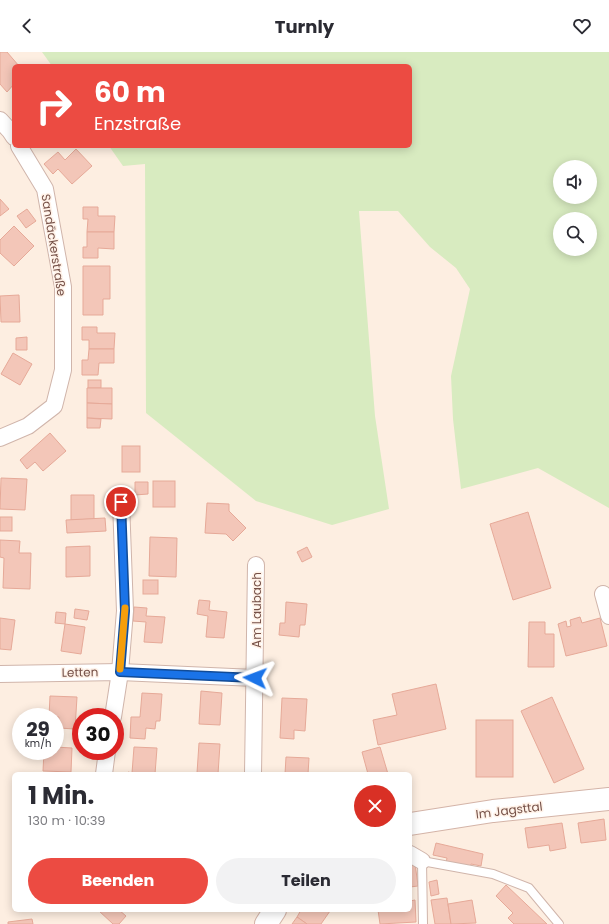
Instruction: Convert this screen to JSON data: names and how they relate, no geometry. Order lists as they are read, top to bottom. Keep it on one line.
{"streets":{"street":["Sandäckerstraße","Am Laubach","Letten","Im Jagsttal"]},"crossings":[["Am Laubach","Letten"]],"page":{"header":"Turnly","turn":["60 m","Enzstraße"],"speed":"29 km/h","limit":"30","heading":["1 Min.","130 m · 10:39"],"buttons":["Beenden","Teilen"]}}
